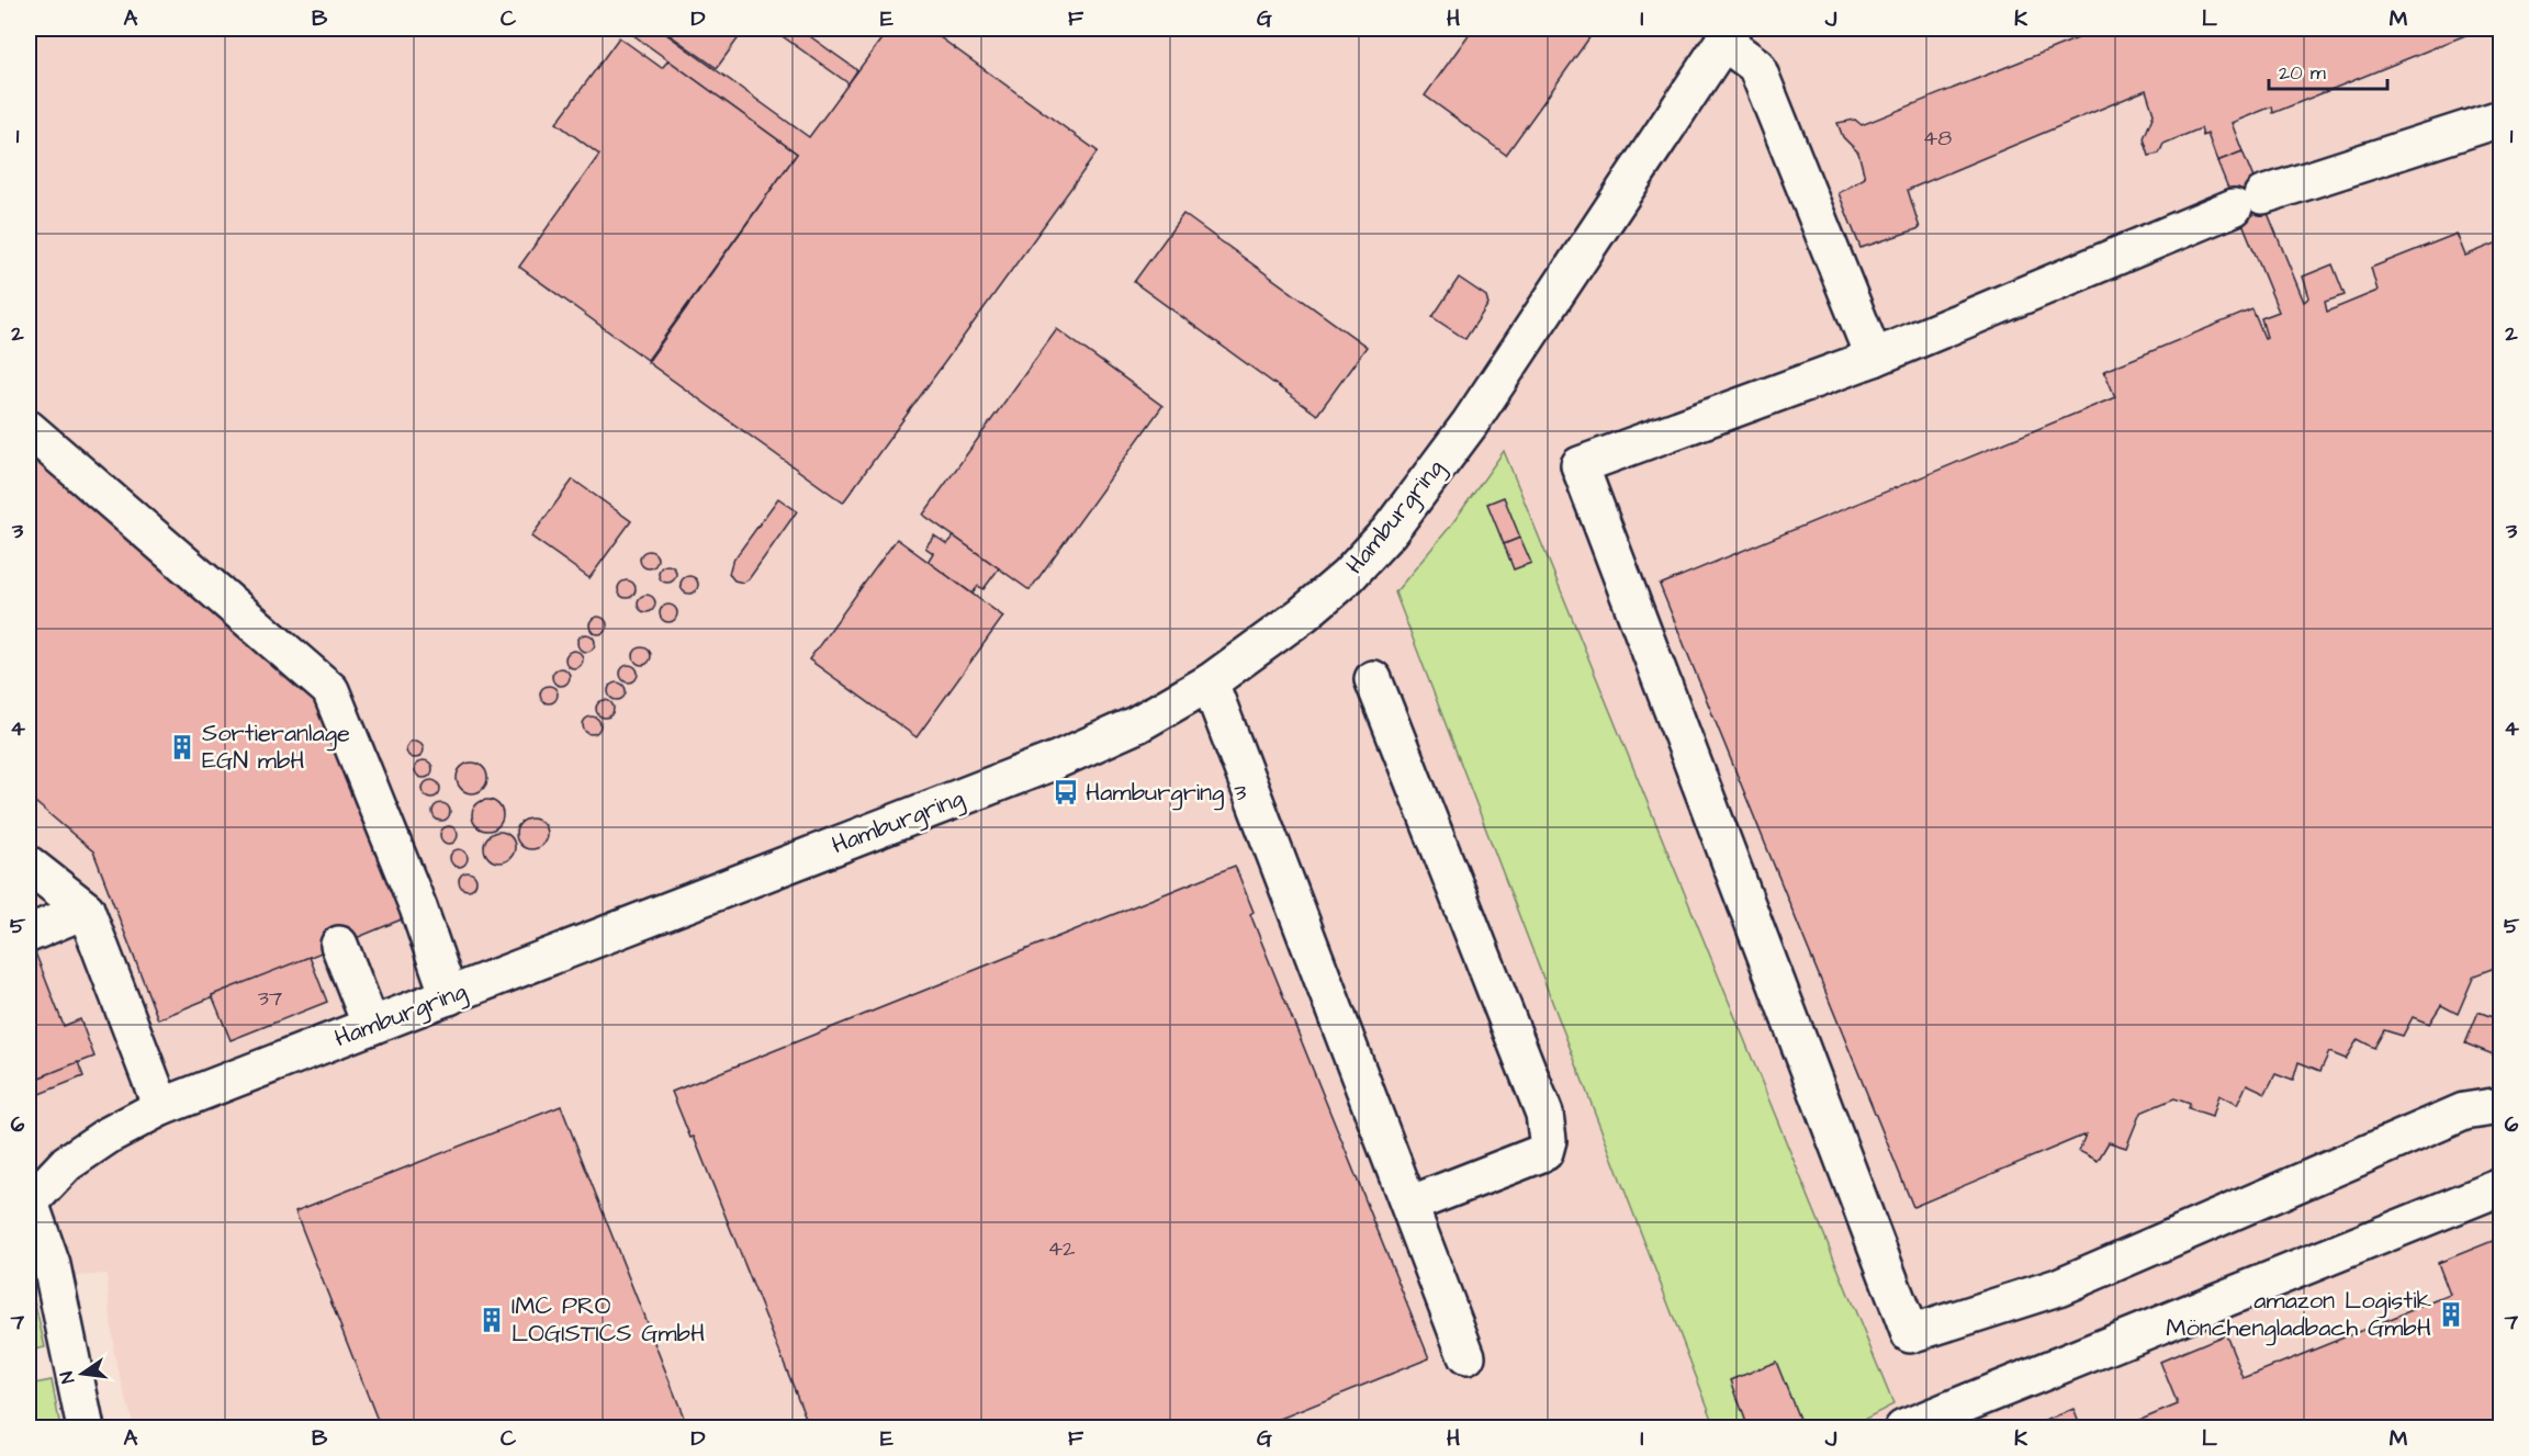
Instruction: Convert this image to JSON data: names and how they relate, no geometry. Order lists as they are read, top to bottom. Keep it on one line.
{"streets":{"street":["Hamburgring"]},"places":{"building":["Sortieranlage EGN mbH","amazon Logistik Mönchengladbach GmbH","IMC PRO LOGISTICS GmbH"],"bus stop":["Hamburgring 3"]},"house_numbers":["48","37","42"],"scale_bar":"20 m","north":"left","grid":{"columns":["A","B","C","D","E","F","G","H","I","J","K","L","M"],"rows":["1","2","3","4","5","6","7"]}}
